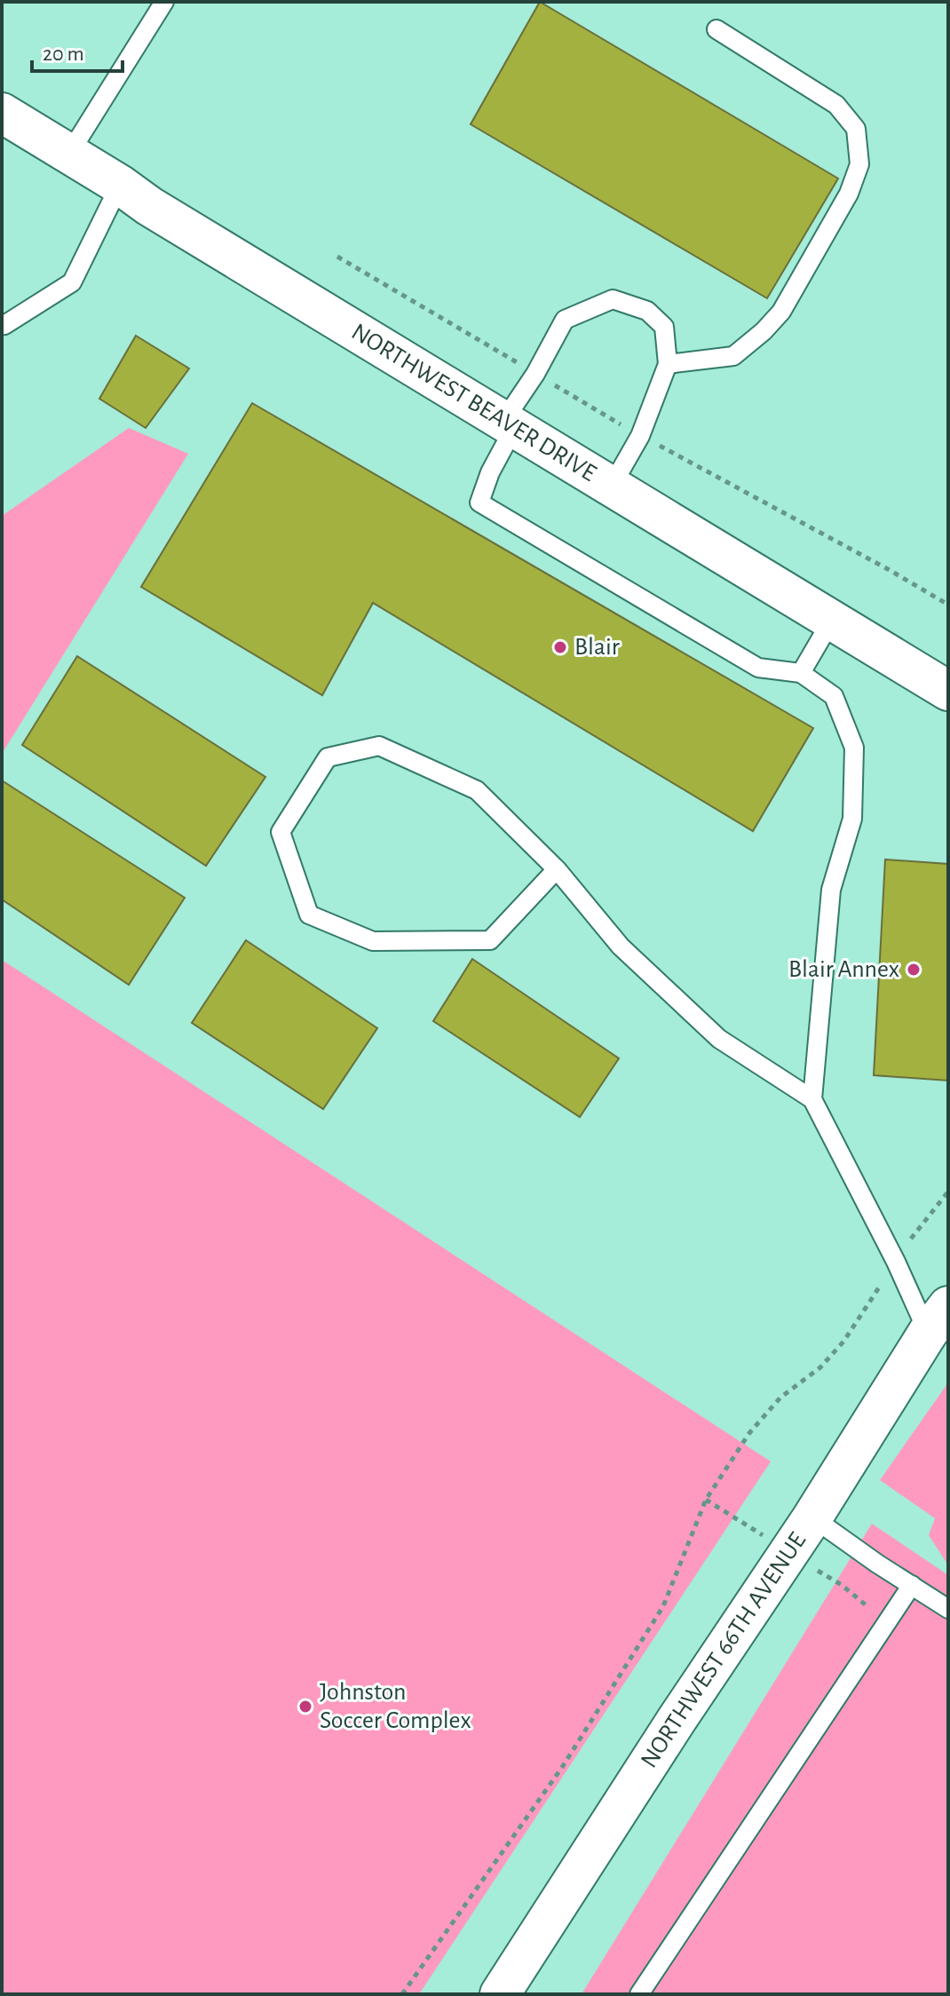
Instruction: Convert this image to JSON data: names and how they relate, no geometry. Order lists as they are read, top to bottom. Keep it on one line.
{"streets":{"main road":["NORTHWEST BEAVER DRIVE","NORTHWEST 66TH AVENUE"]},"places":["Blair","Blair Annex","Johnston Soccer Complex"],"scale_bar":"20 m"}
